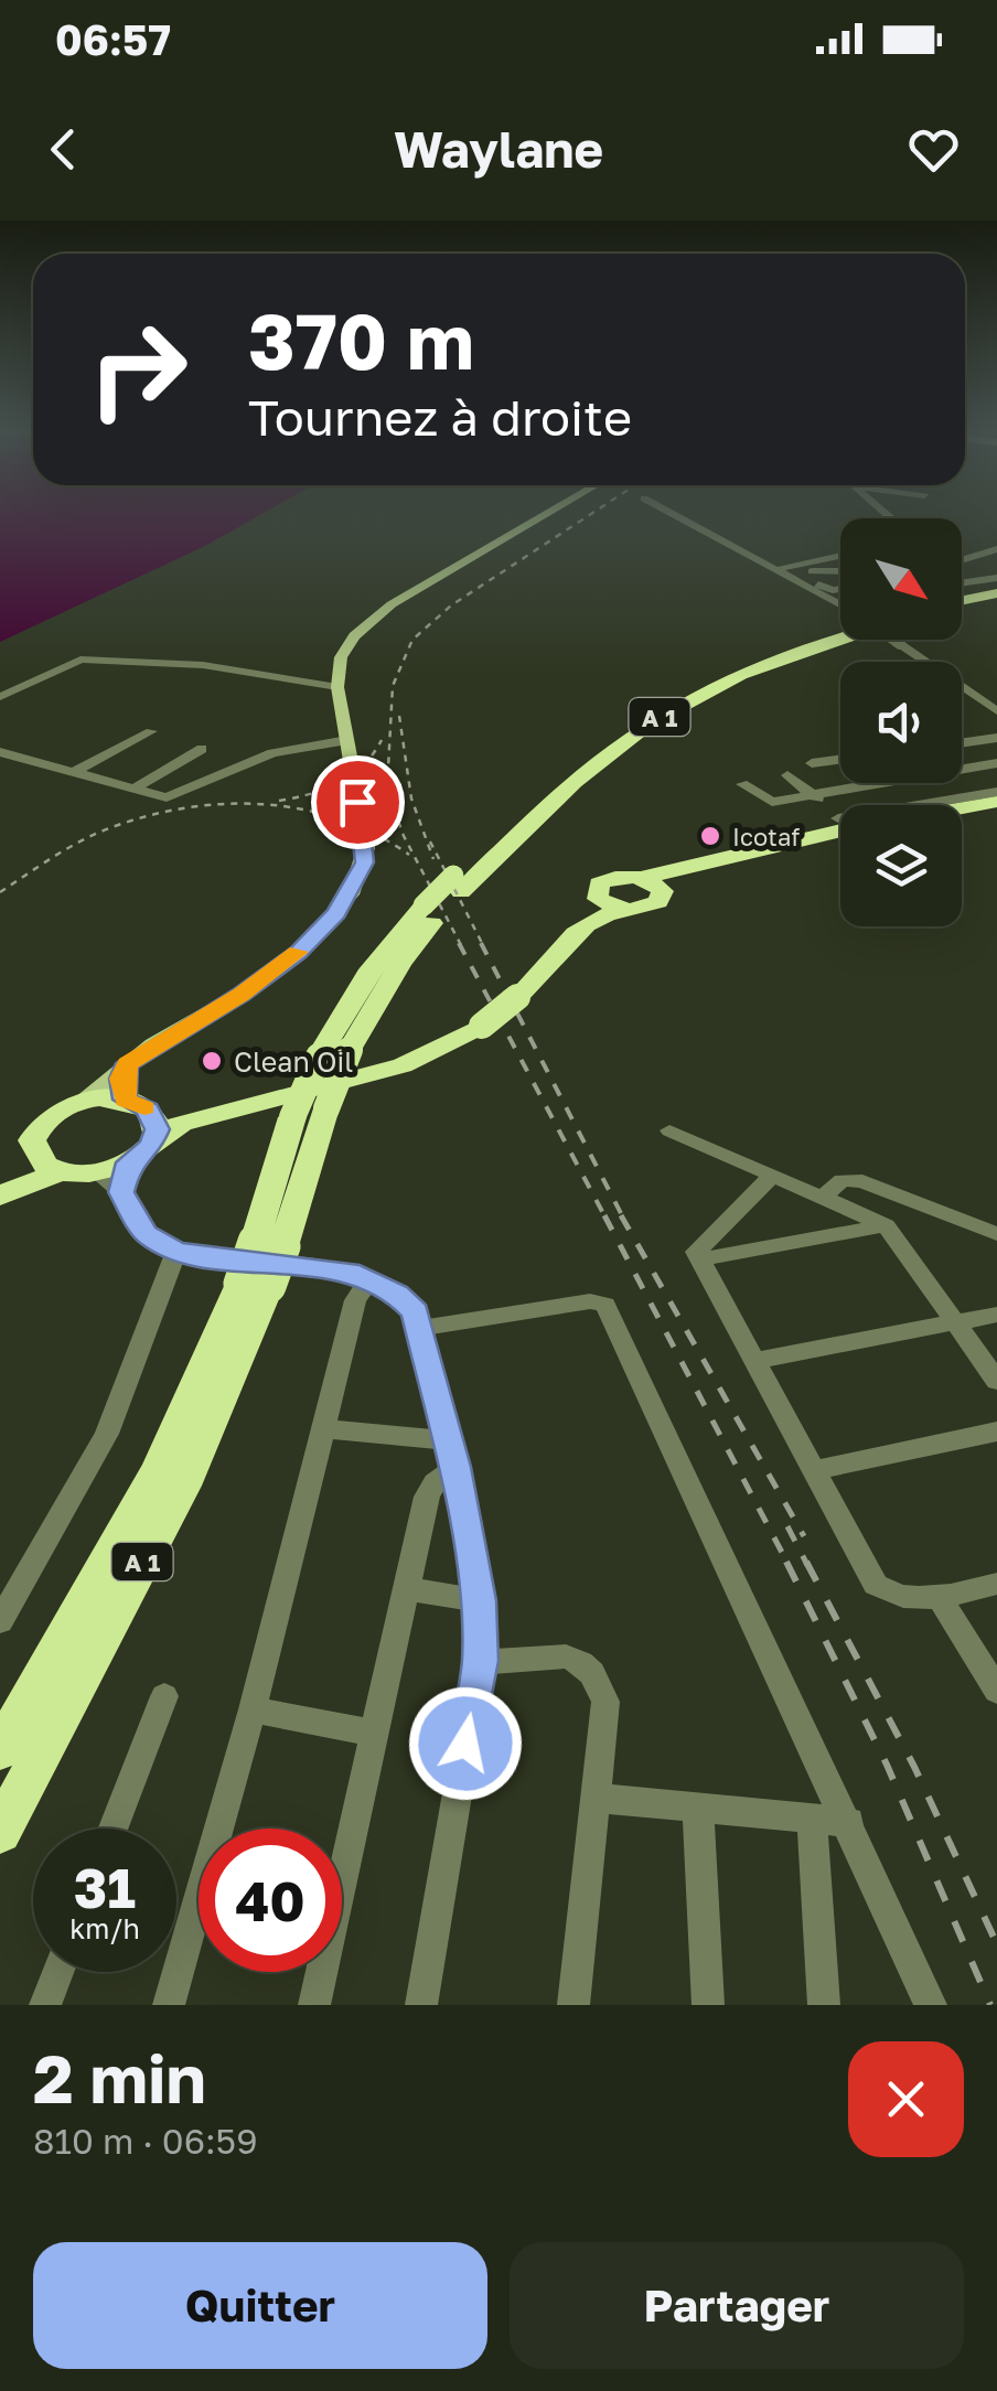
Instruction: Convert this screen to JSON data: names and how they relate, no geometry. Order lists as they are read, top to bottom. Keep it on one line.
{"streets":{"highway":["A 1"]},"places":["Icotaf","Clean Oil"],"north":"bottom right","page":{"status":"06:57","header":"Waylane","turn":["370 m","Tournez à droite"],"speed":"31 km/h","limit":"40","heading":["2 min","810 m · 06:59"],"buttons":["Quitter","Partager"]}}
